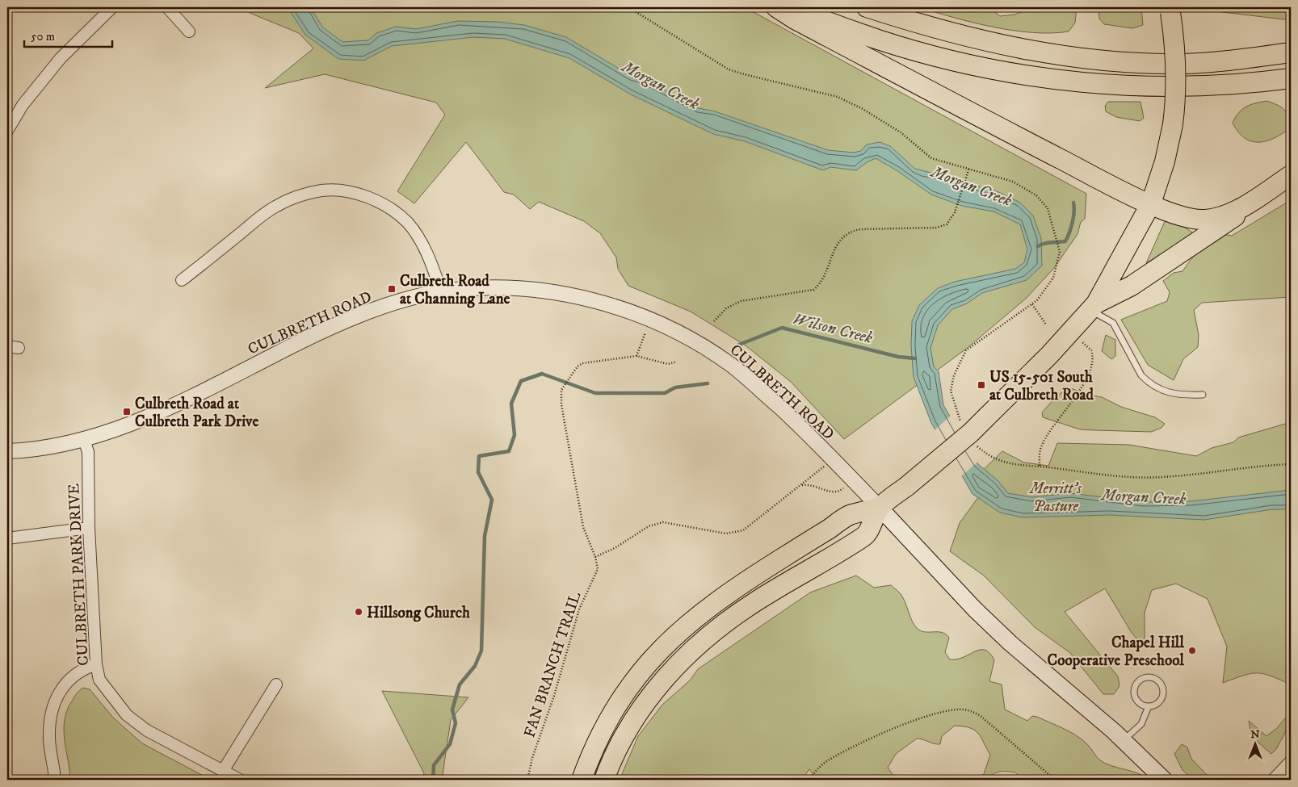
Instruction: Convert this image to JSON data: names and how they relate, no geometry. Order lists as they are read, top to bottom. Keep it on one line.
{"streets":{"street":["CULBRETH ROAD","CULBRETH PARK DRIVE"],"path":["FAN BRANCH TRAIL"]},"crossings":[["CULBRETH ROAD","CULBRETH PARK DRIVE"]],"water":["Morgan Creek","Wilson Creek"],"parks":["Merritt's Pasture"],"places":{"transit":["Culbreth Road at Channing Lane","US 15-501 South at Culbreth Road","Culbreth Road at Culbreth Park Drive"],"other":["Hillsong Church","Chapel Hill Cooperative Preschool"]},"scale_bar":"50 m","north":"top"}
